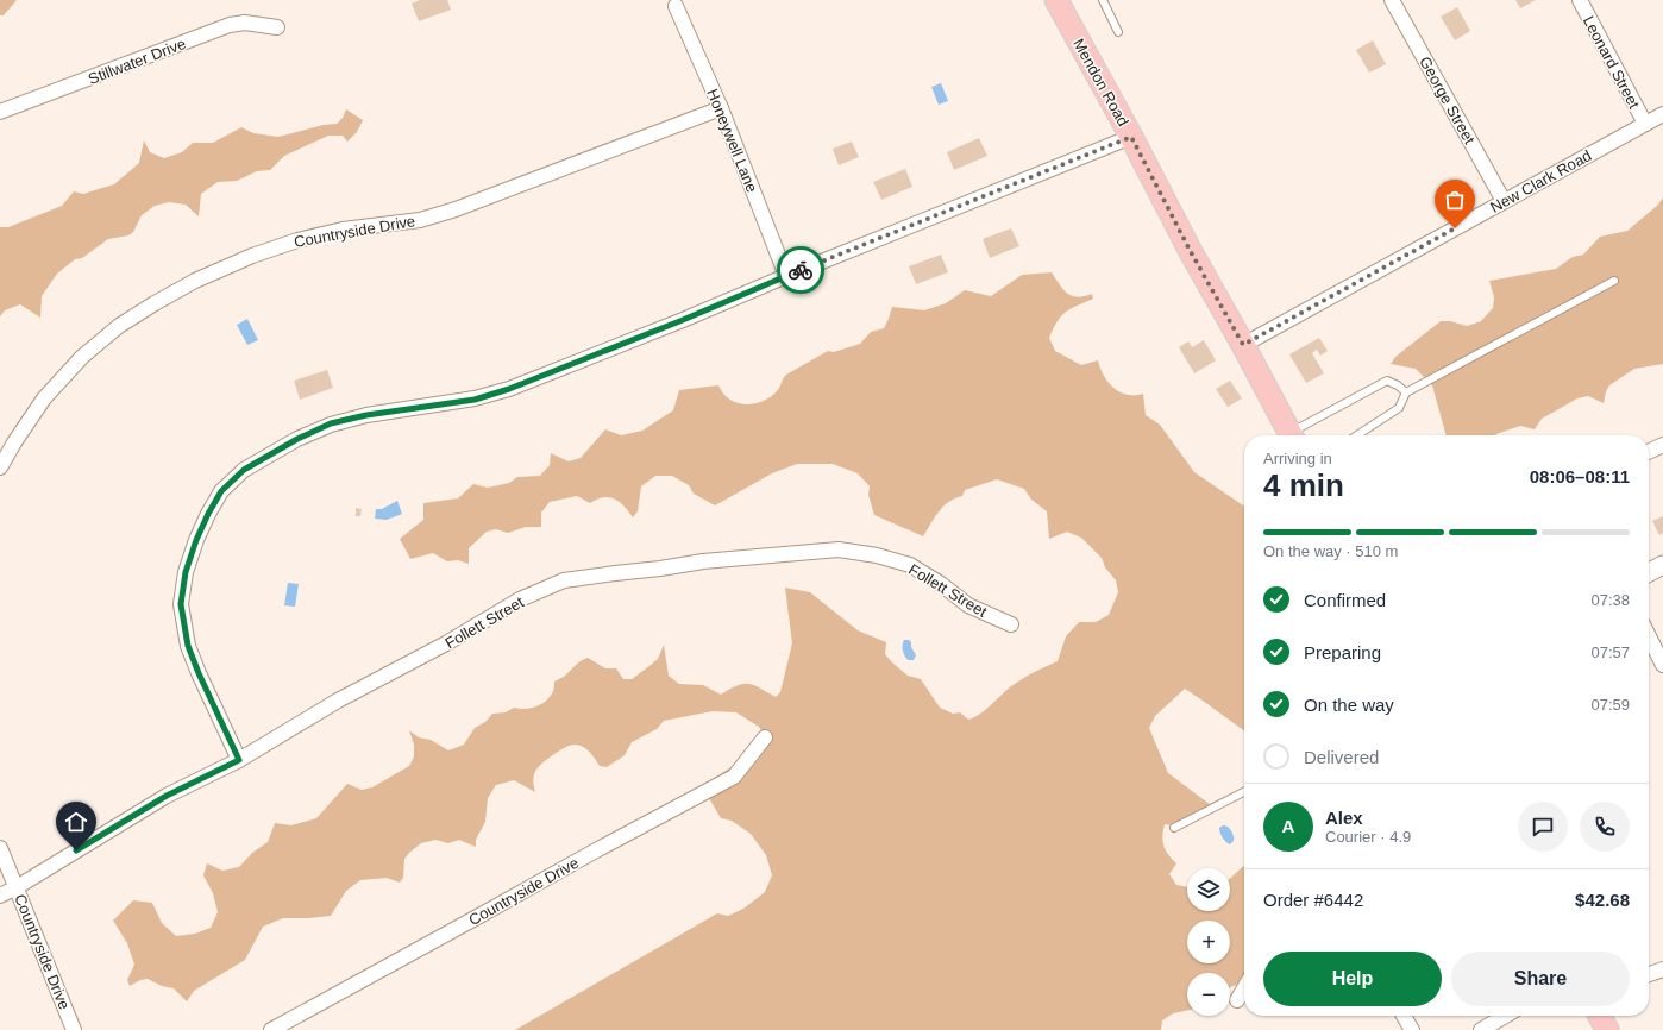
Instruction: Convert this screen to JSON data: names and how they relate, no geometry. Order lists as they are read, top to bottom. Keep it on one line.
{"streets":{"main road":["Mendon Road"],"street":["Stillwater Drive","Leonard Street","George Street","Honeywell Lane","New Clark Road","Countryside Drive","Follett Street"]},"crossings":[["Leonard Street","New Clark Road"],["Mendon Road","New Clark Road"],["George Street","New Clark Road"],["Honeywell Lane","Countryside Drive"],["Countryside Drive","Follett Street"]],"page":{"heading":["4 min","Arriving in","08:06–08:11"],"panel":["Alex","Courier · 4.9","Order #6442","$42.68"],"bar":"On the way · 510 m","list":[["Confirmed","07:38"],["Preparing","07:57"],["On the way","07:59"],"Delivered"],"round":"A","map_buttons":["+","−"],"buttons":["Help","Share"]}}
